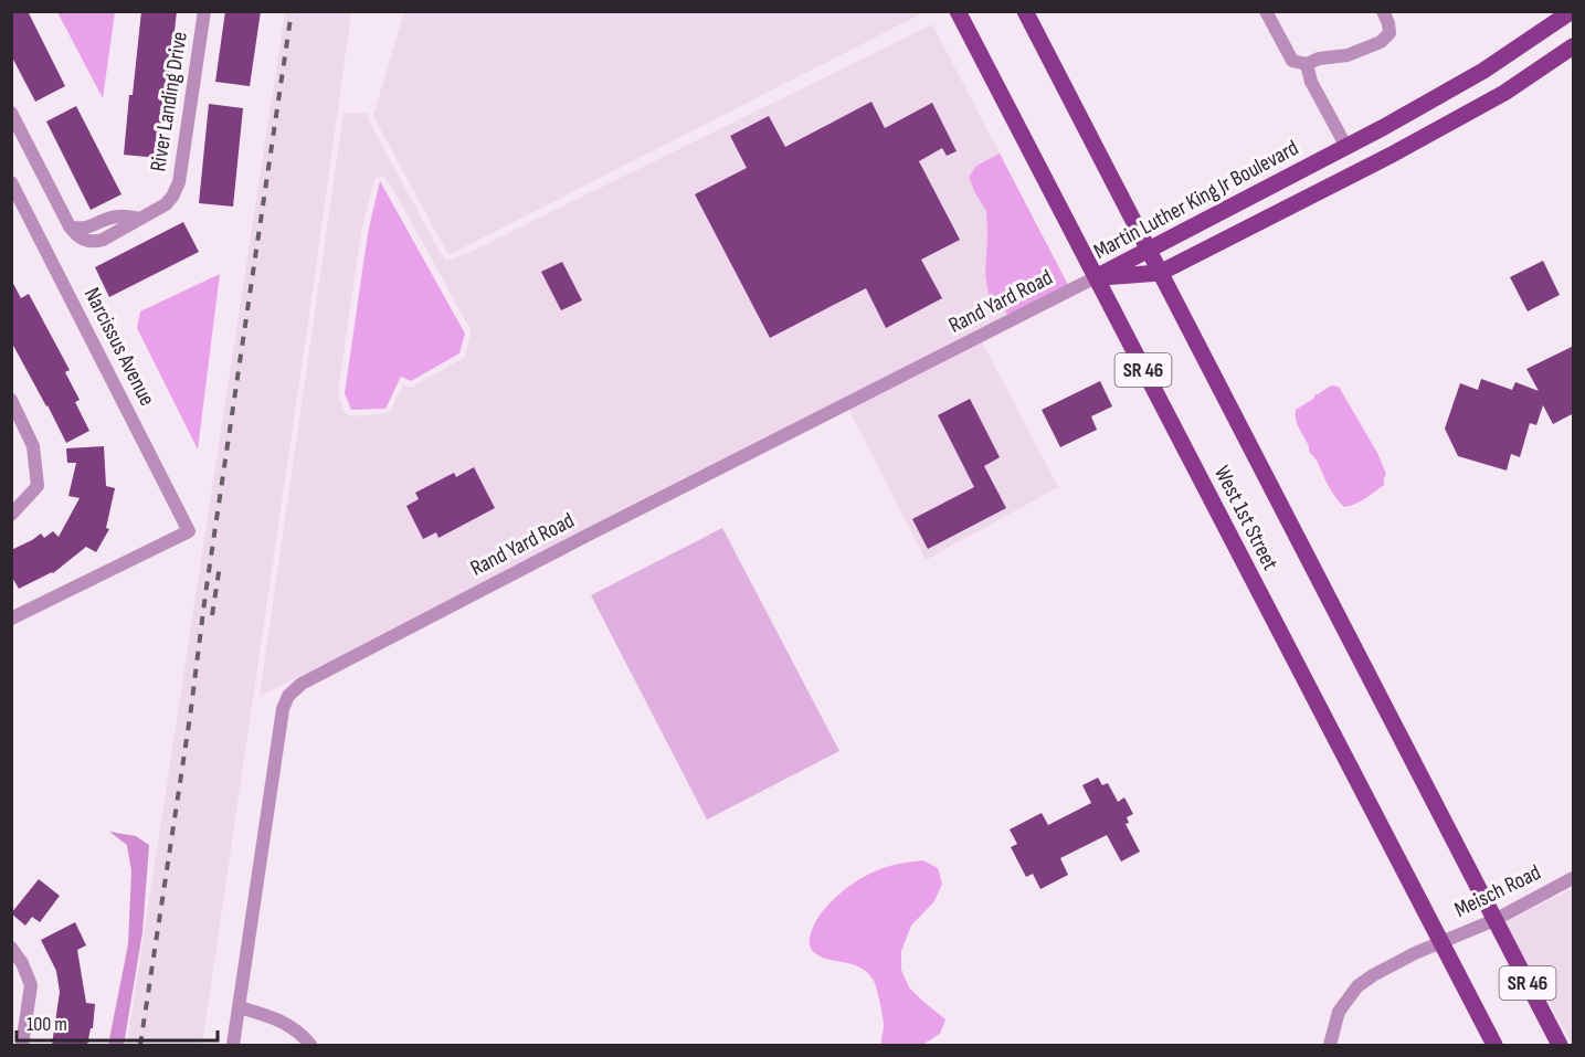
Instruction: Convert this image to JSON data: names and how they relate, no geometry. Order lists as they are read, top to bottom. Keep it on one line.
{"streets":{"main road":["Martin Luther King Jr Boulevard","SR 46","West 1st Street"],"street":["River Landing Drive","Rand Yard Road","Narcissus Avenue","Meisch Road"]},"crossings":[["Martin Luther King Jr Boulevard","Rand Yard Road"],["Martin Luther King Jr Boulevard","West 1st Street"],["Rand Yard Road","West 1st Street"],["West 1st Street","Meisch Road"]],"scale_bar":"100 m"}
